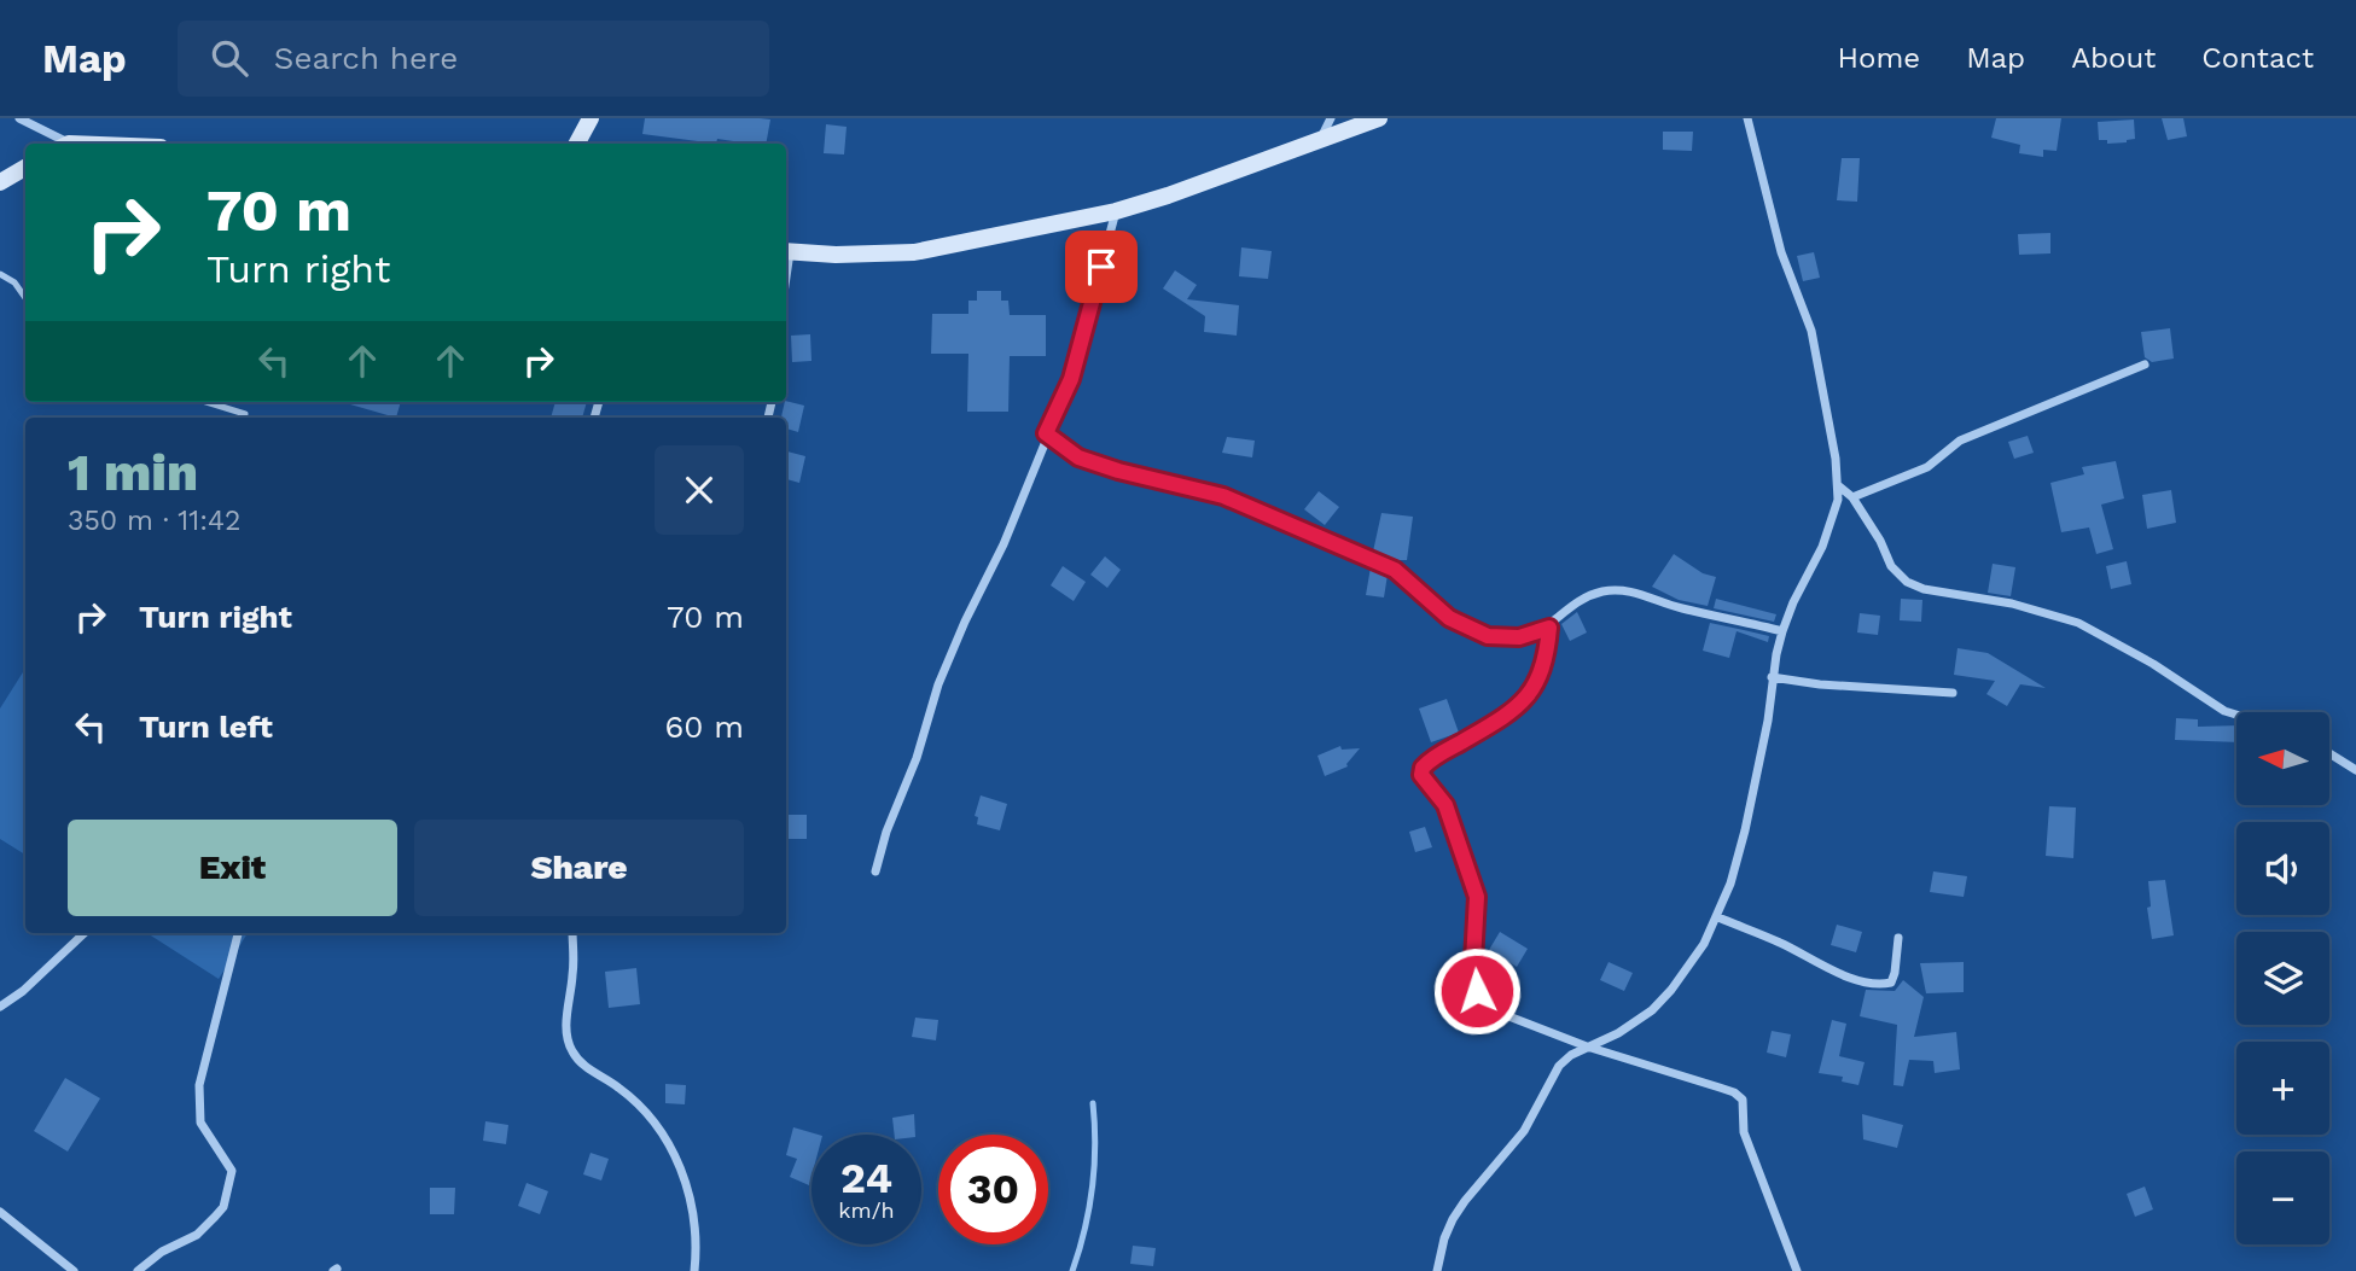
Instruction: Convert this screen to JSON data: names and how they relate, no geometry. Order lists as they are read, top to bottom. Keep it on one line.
{"north":"left","page":{"header":"Map","search":"Search here","nav":["Home","Map","About","Contact"],"turn":["70 m","Turn right"],"heading":["1 min","350 m · 11:42"],"list":[{"name":"Turn right","value":"70 m"},{"name":"Turn left","value":"60 m"}],"map_buttons":["+","−"],"buttons":["Exit","Share"],"speed":"24 km/h","limit":"30"}}
